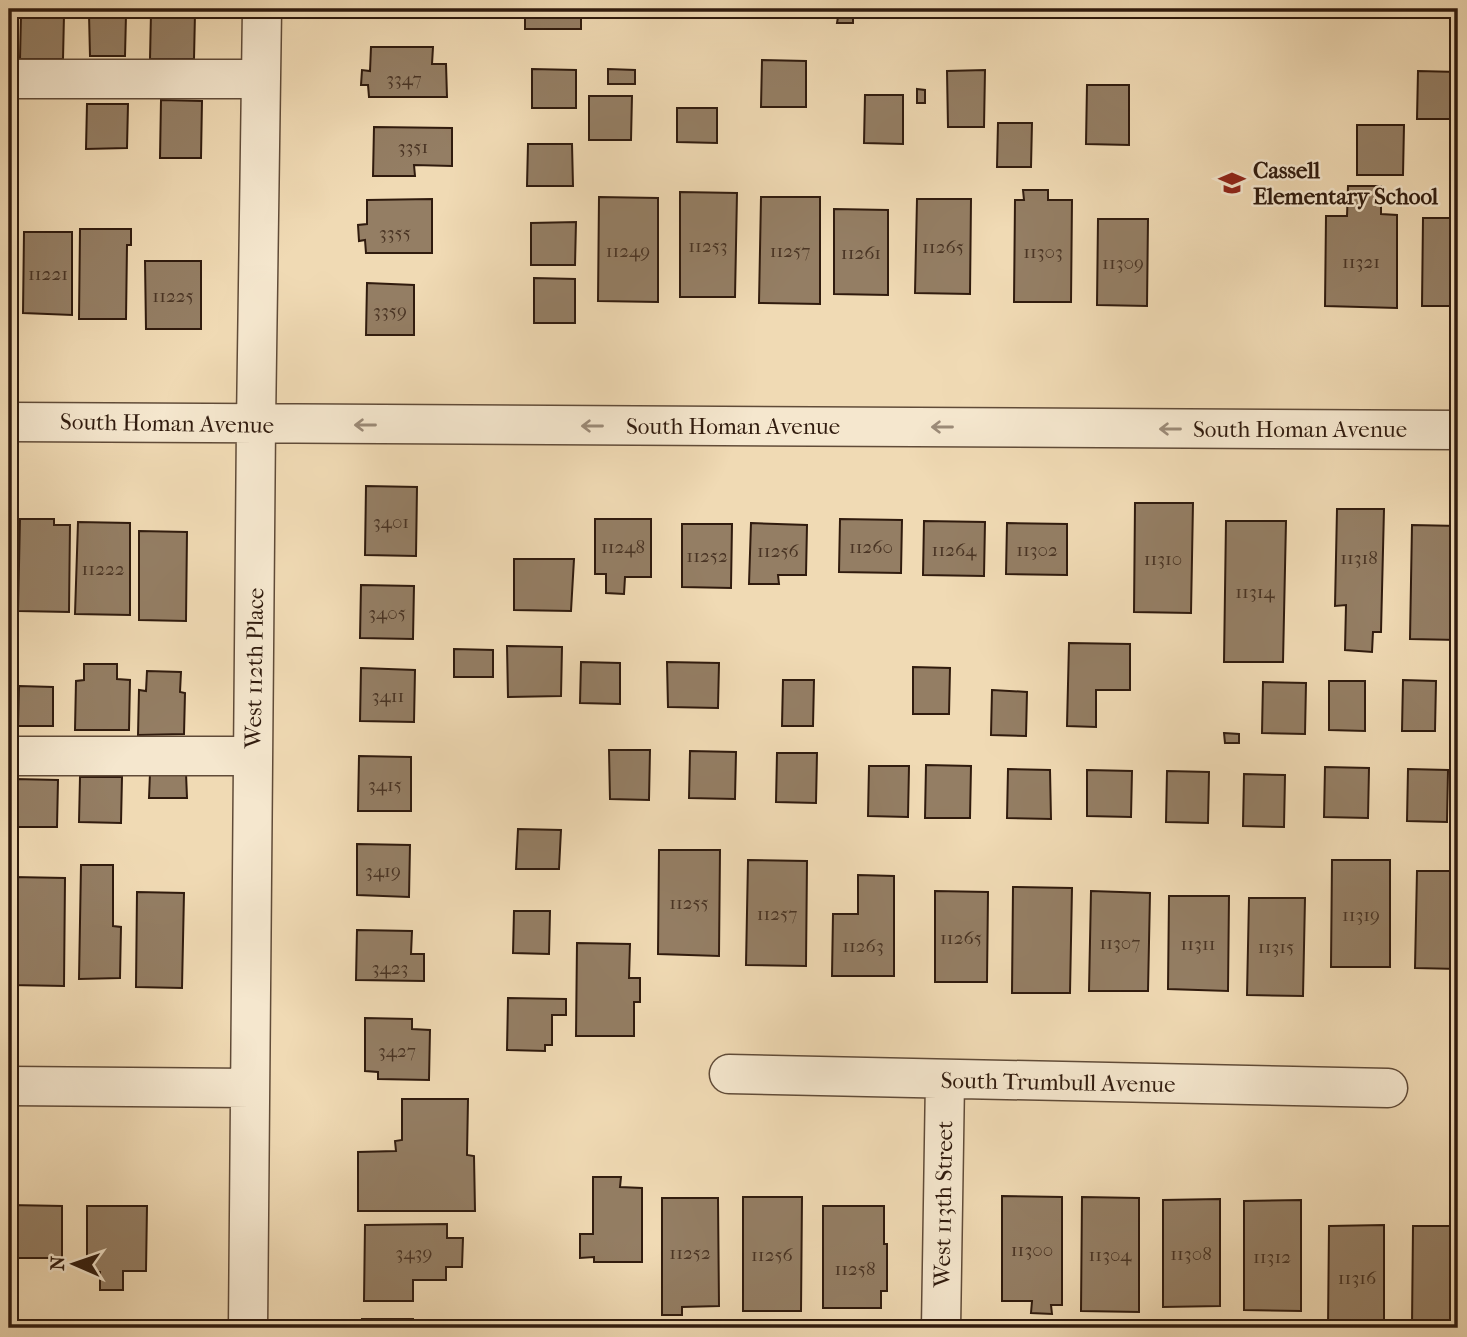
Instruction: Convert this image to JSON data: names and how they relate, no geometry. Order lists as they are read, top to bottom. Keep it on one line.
{"streets":{"street":["South Homan Avenue","West 112th Place","South Trumbull Avenue","West 113th Street"]},"crossings":[["South Homan Avenue","West 112th Place"],["South Trumbull Avenue","West 113th Street"]],"one_way":["South Homan Avenue"],"places":{"school or university":["Cassell Elementary School"]},"house_numbers":["3347","3351","3355","11253","11265","11249","11257","11303","11261","11321","11309","11221","11225","3359","3401","11248","11260","11264","11302","11256","11252","11318","11310","11222","11314","3405","3411","3415","3419","11255","11257","11319","11265","11307","11311","11263","11315","3423","3427","11300","3439","11252","11308","11256","11304","11312","11258","11316"],"north":"left"}
